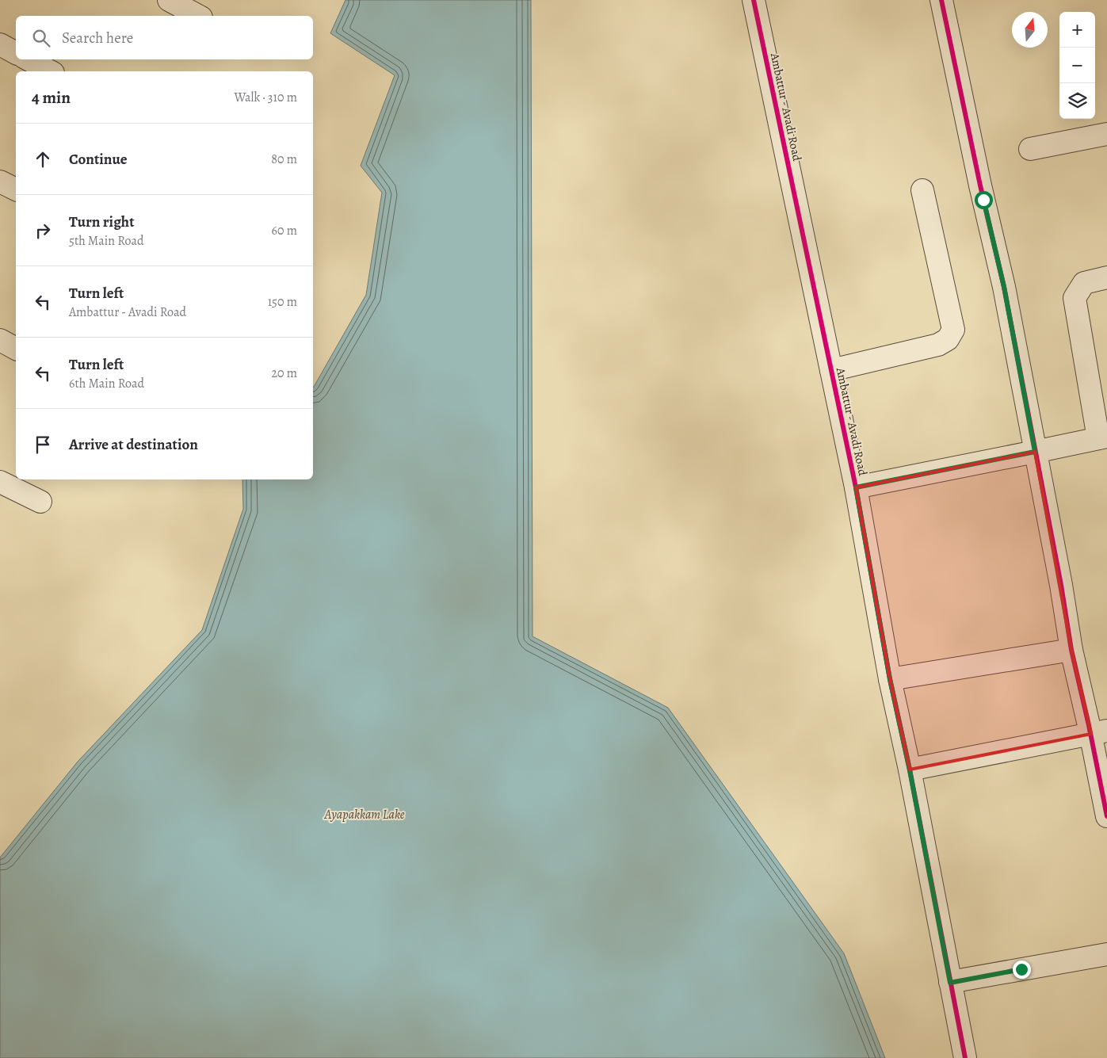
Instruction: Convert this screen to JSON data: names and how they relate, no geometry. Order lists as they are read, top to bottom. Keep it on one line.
{"streets":{"street":["Ambattur - Avadi Road"]},"water":["Ayapakkam Lake"],"north":"top","page":{"map_buttons":["+","−"],"search":"Search here","heading":["4 min","Walk · 310 m"],"list":[["Continue","80 m"],["Turn right","5th Main Road","60 m"],["Turn left","Ambattur - Avadi Road","150 m"],["Turn left","6th Main Road","20 m"],"Arrive at destination"]}}
